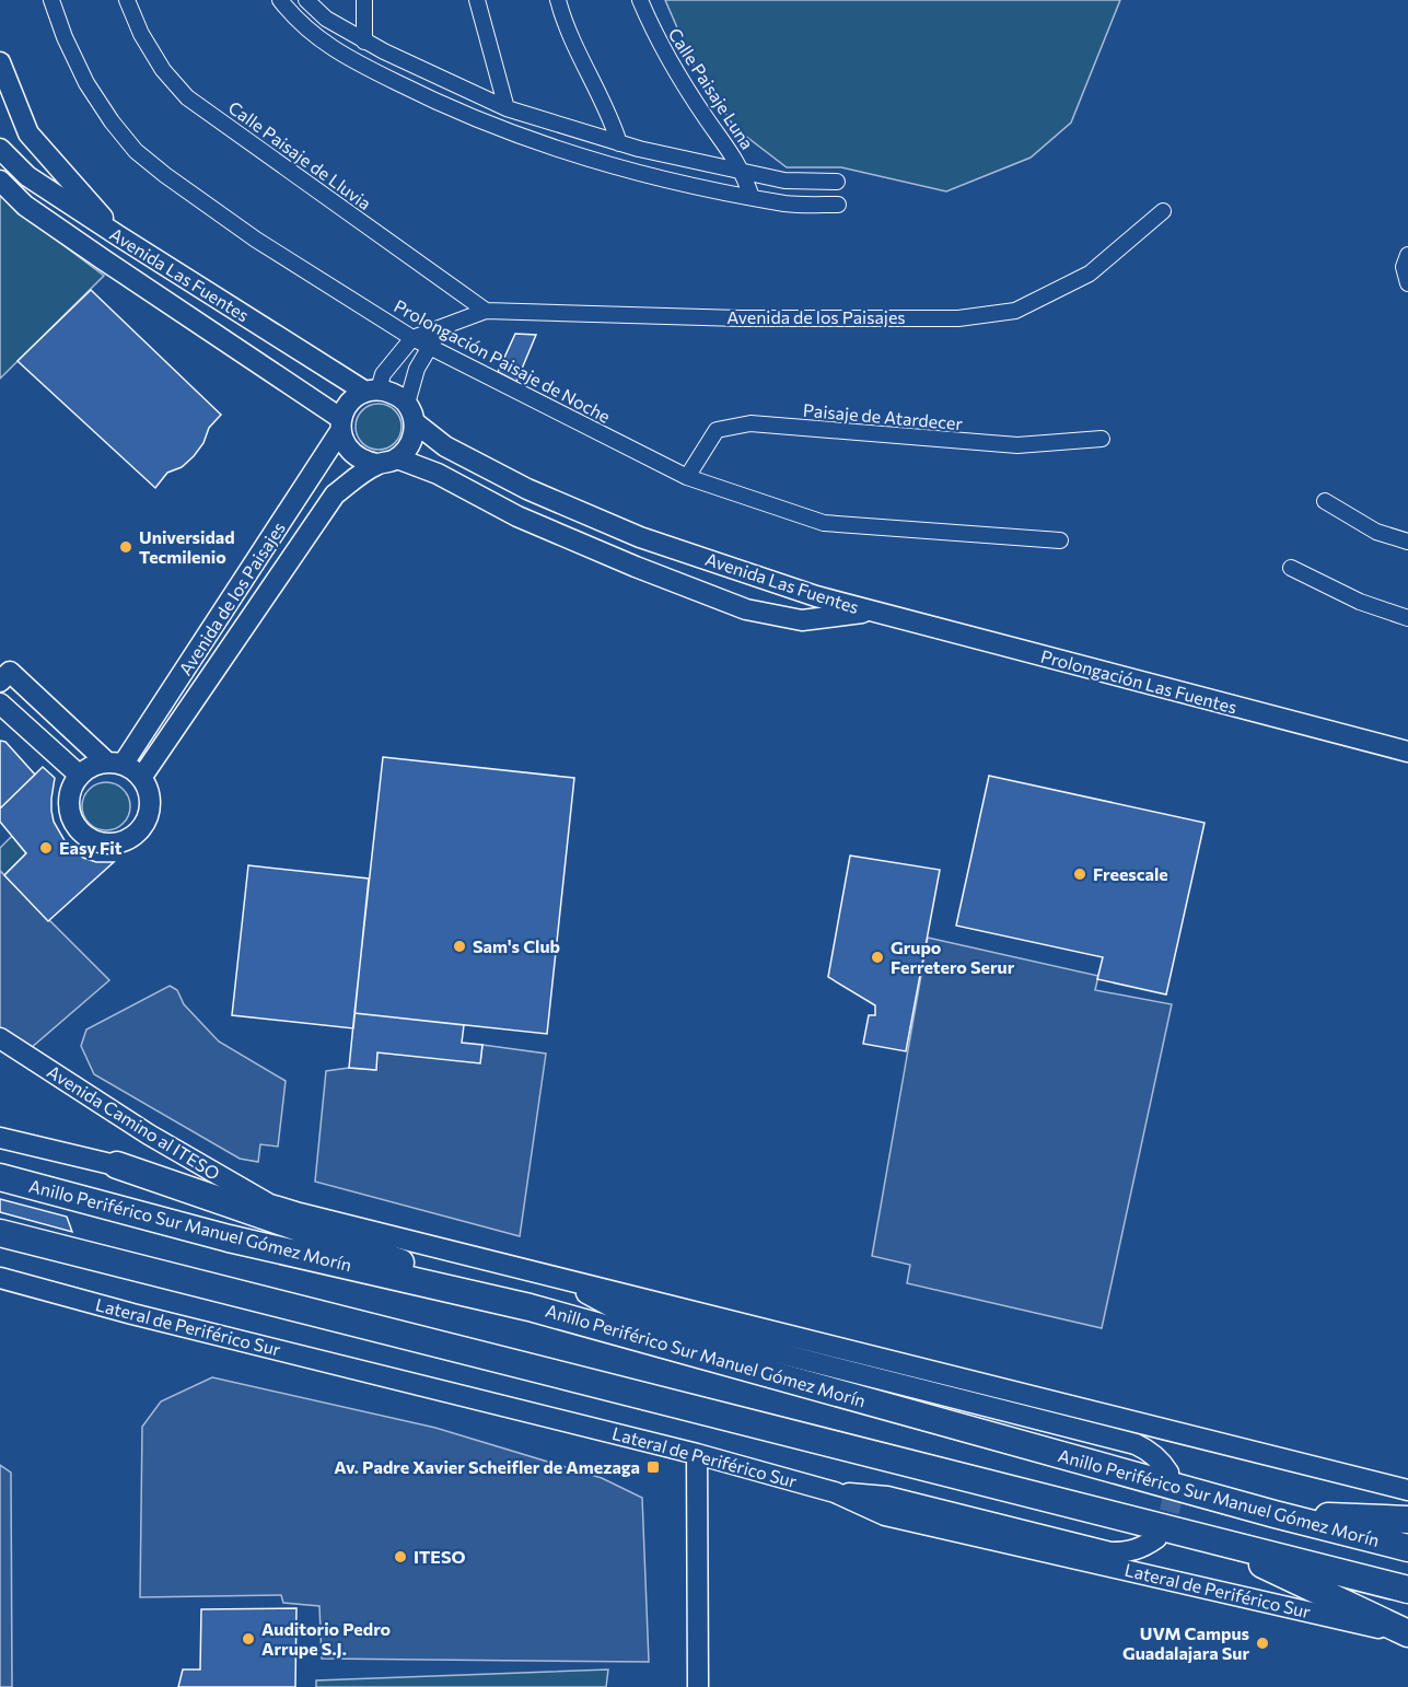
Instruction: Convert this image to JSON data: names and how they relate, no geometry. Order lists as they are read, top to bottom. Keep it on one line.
{"streets":{"highway":["Anillo Periférico Sur Manuel Gómez Morín"],"street":["Calle Paisaje Luna","Calle Paisaje de Lluvia","Avenida Las Fuentes","Avenida de los Paisajes","Prolongación Paisaje de Noche","Paisaje de Atardecer","Prolongación Las Fuentes","Avenida Camino al ITESO","Lateral de Periférico Sur"]},"crossings":[["Calle Paisaje de Lluvia","Avenida de los Paisajes"],["Avenida Las Fuentes","Avenida de los Paisajes"],["Avenida Las Fuentes","Prolongación Las Fuentes"],["Avenida de los Paisajes","Prolongación Paisaje de Noche"],["Prolongación Paisaje de Noche","Paisaje de Atardecer"]],"places":{"other":["Universidad Tecmilenio","Easy Fit","Freescale","Sam's Club","Grupo Ferretero Serur","ITESO","Auditorio Pedro Arrupe S.J.","UVM Campus Guadalajara Sur"],"transit":["Av. Padre Xavier Scheifler de Amezaga"]}}
